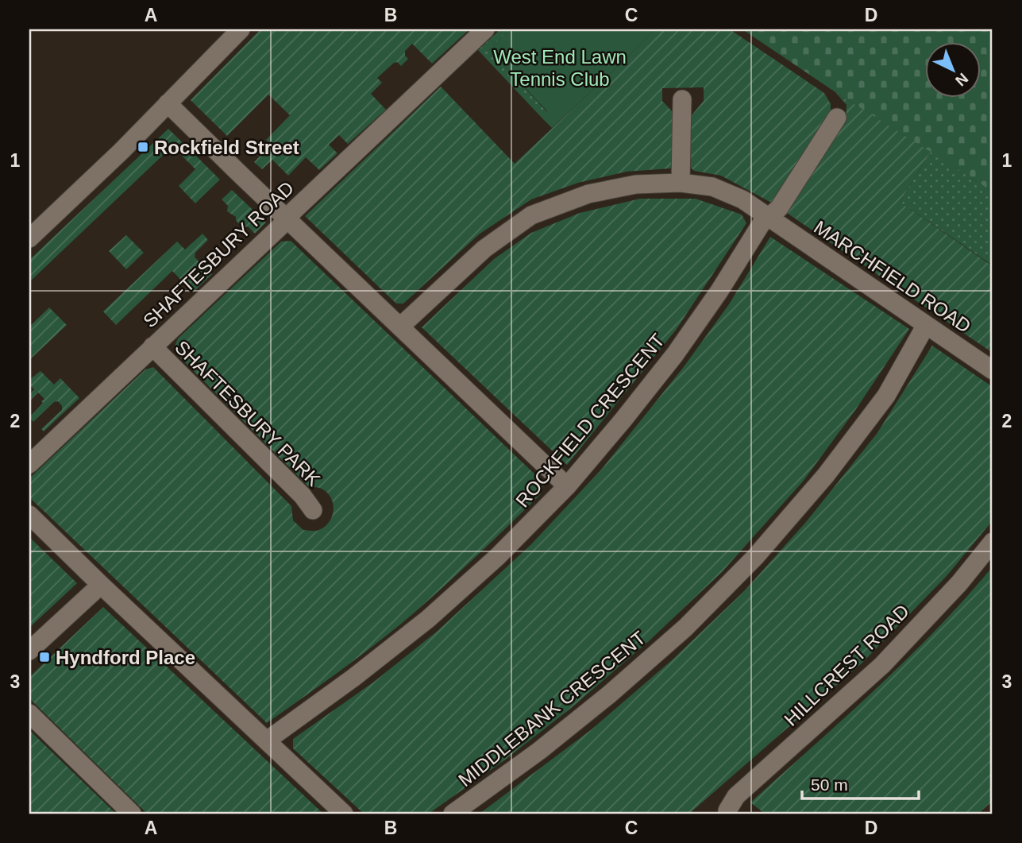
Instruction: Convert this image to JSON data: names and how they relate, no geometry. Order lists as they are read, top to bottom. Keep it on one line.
{"streets":{"street":["SHAFTESBURY ROAD","MARCHFIELD ROAD","SHAFTESBURY PARK","ROCKFIELD CRESCENT","HILLCREST ROAD","MIDDLEBANK CRESCENT"]},"crossings":[["SHAFTESBURY ROAD","SHAFTESBURY PARK"],["MARCHFIELD ROAD","ROCKFIELD CRESCENT"],["MARCHFIELD ROAD","MIDDLEBANK CRESCENT"]],"parks":["West End Lawn Tennis Club"],"places":{"transit":["Rockfield Street","Hyndford Place"]},"scale_bar":"50 m","north":"bottom right","grid":{"columns":["A","B","C","D"],"rows":["1","2","3"]}}
